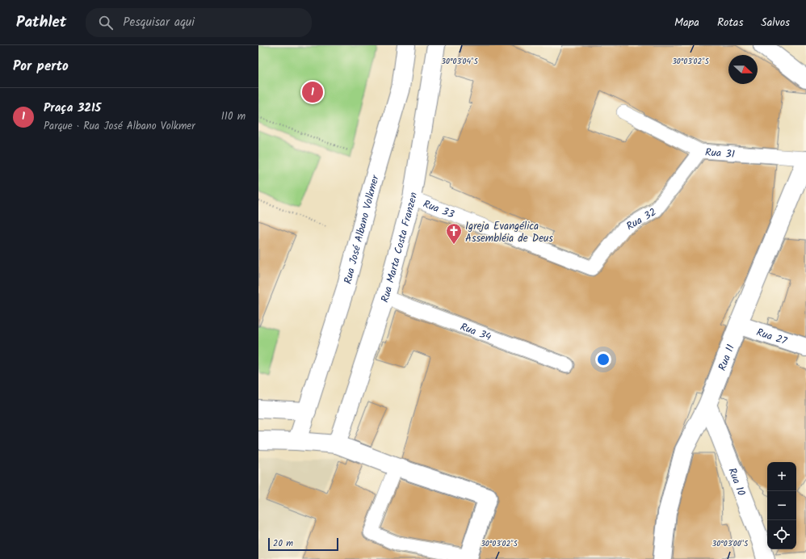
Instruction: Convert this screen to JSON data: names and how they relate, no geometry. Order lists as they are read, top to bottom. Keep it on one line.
{"streets":{"street":["Rua José Albano Volkmer","Rua Marta Costa Franzen","Rua 27","Rua 11","Rua 10"],"lane":["Rua 31","Rua 33","Rua 32","Rua 34"]},"crossings":[["Rua 31","Rua 32"],["Rua 31","Rua 11"],["Rua 33","Rua 32"],["Rua 33","Rua Marta Costa Franzen"],["Rua Marta Costa Franzen","Rua 34"],["Rua 27","Rua 11"],["Rua 11","Rua 10"]],"places":{"church":["Igreja Evangélica Assembléia de Deus"]},"scale_bar":"20 m","north":"right","page":{"header":"Pathlet","search":"Pesquisar aqui","nav":["Mapa","Rotas","Salvos"],"heading":"Por perto","pins":"1","list":[{"mark":"1","name":"Praça 3215","note":"Parque · Rua José Albano Volkmer","value":"110 m"}],"map_buttons":["+","−"],"scale":"20 m"},"coordinates":["30°03'04\"S","30°03'02\"S","30°03'00\"S"]}
